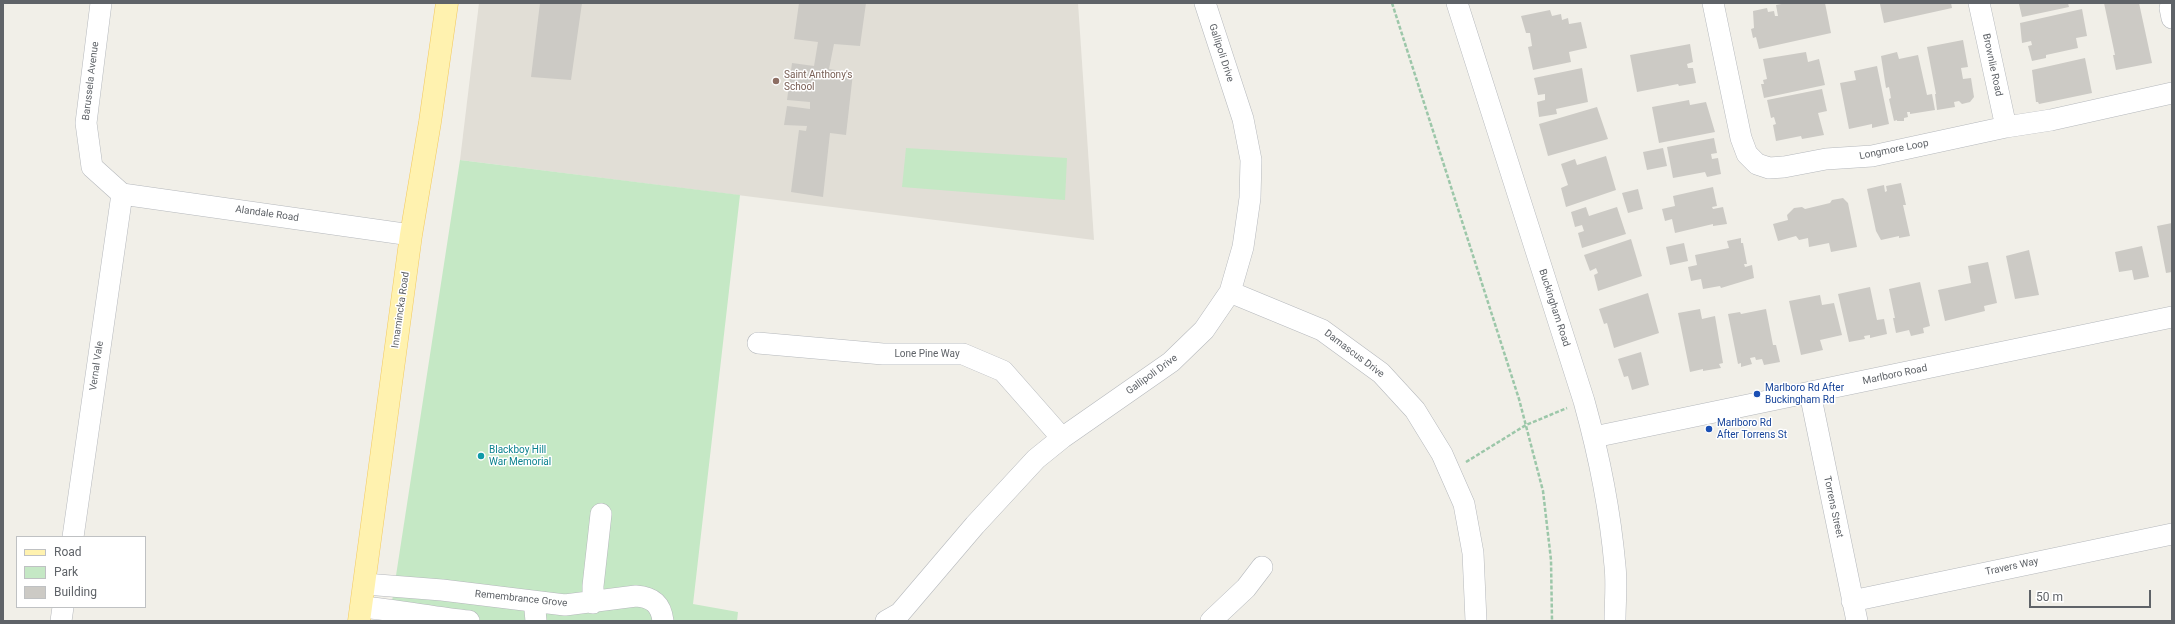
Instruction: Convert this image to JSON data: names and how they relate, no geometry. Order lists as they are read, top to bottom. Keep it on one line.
{"streets":{"main road":["Innamincka Road"],"street":["Gallipoli Drive","Brownlie Road","Barussela Avenue","Longmore Loop","Alandale Road","Buckingham Road","Lone Pine Way","Damascus Drive","Vernal Vale","Marlboro Road","Torrens Street","Travers Way","Remembrance Grove"]},"crossings":[["Gallipoli Drive","Lone Pine Way"],["Gallipoli Drive","Damascus Drive"],["Brownlie Road","Longmore Loop"],["Barussela Avenue","Alandale Road"],["Barussela Avenue","Vernal Vale"],["Alandale Road","Innamincka Road"],["Alandale Road","Vernal Vale"],["Buckingham Road","Marlboro Road"],["Innamincka Road","Remembrance Grove"],["Marlboro Road","Torrens Street"],["Torrens Street","Travers Way"]],"places":["Saint Anthony's School","Marlboro Rd After Buckingham Rd","Marlboro Rd After Torrens St","Blackboy Hill War Memorial"],"legend":["Road","Park","Building"],"scale_bar":"50 m"}
